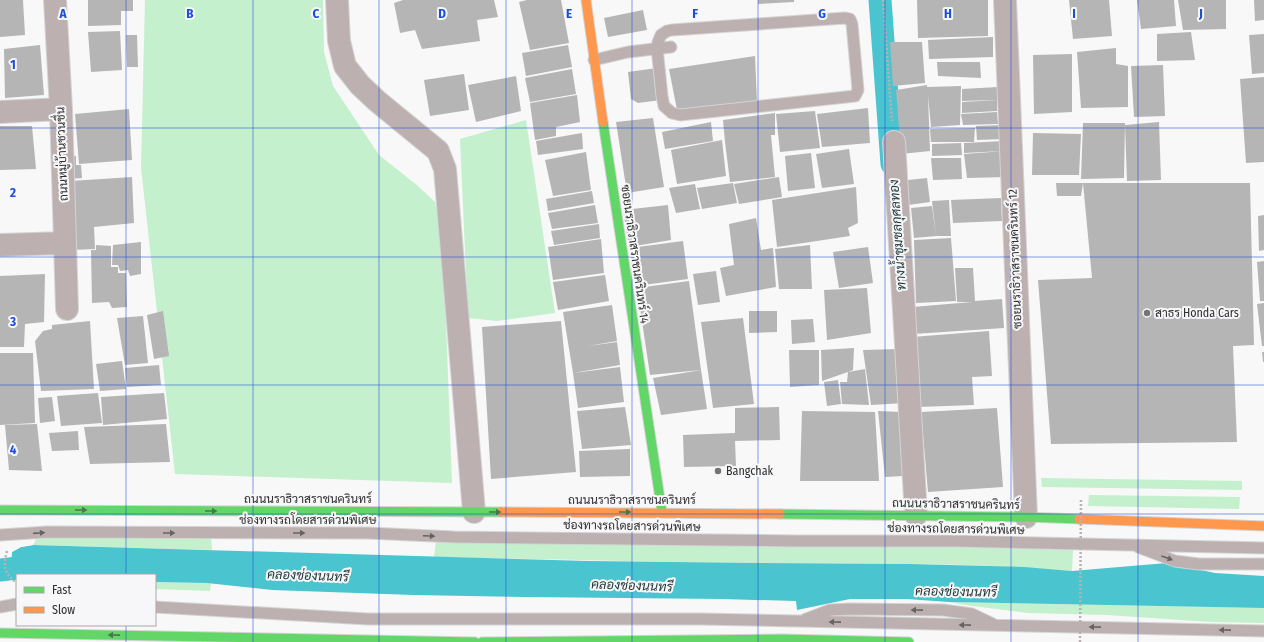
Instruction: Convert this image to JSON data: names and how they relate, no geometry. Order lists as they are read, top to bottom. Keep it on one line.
{"streets":{"main road":["ซอยนราธิวาสราชนครินทร์ 14","ถนนนราธิวาสราชนครินทร์"],"street":["ถนนหมู่บ้านชวนชื่น","ซอยนราธิวาสราชนครินทร์ 12"],"lane":["ช่องทางรถโดยสารด่วนพิเศษ"]},"crossings":[["ซอยนราธิวาสราชนครินทร์ 14","ถนนนราธิวาสราชนครินทร์"],["ซอยนราธิวาสราชนครินทร์ 12","ถนนนราธิวาสราชนครินทร์"]],"one_way":["ถนนนราธิวาสราชนครินทร์"],"water":["ทางน้ำชุมชลกุศลทอง","คลองช่องนนทรี"],"places":["สาธร Honda Cars","Bangchak"],"legend":["Fast","Slow"],"grid":{"columns":["A","B","C","D","E","F","G","H","I","J"],"rows":["1","2","3","4"]}}
